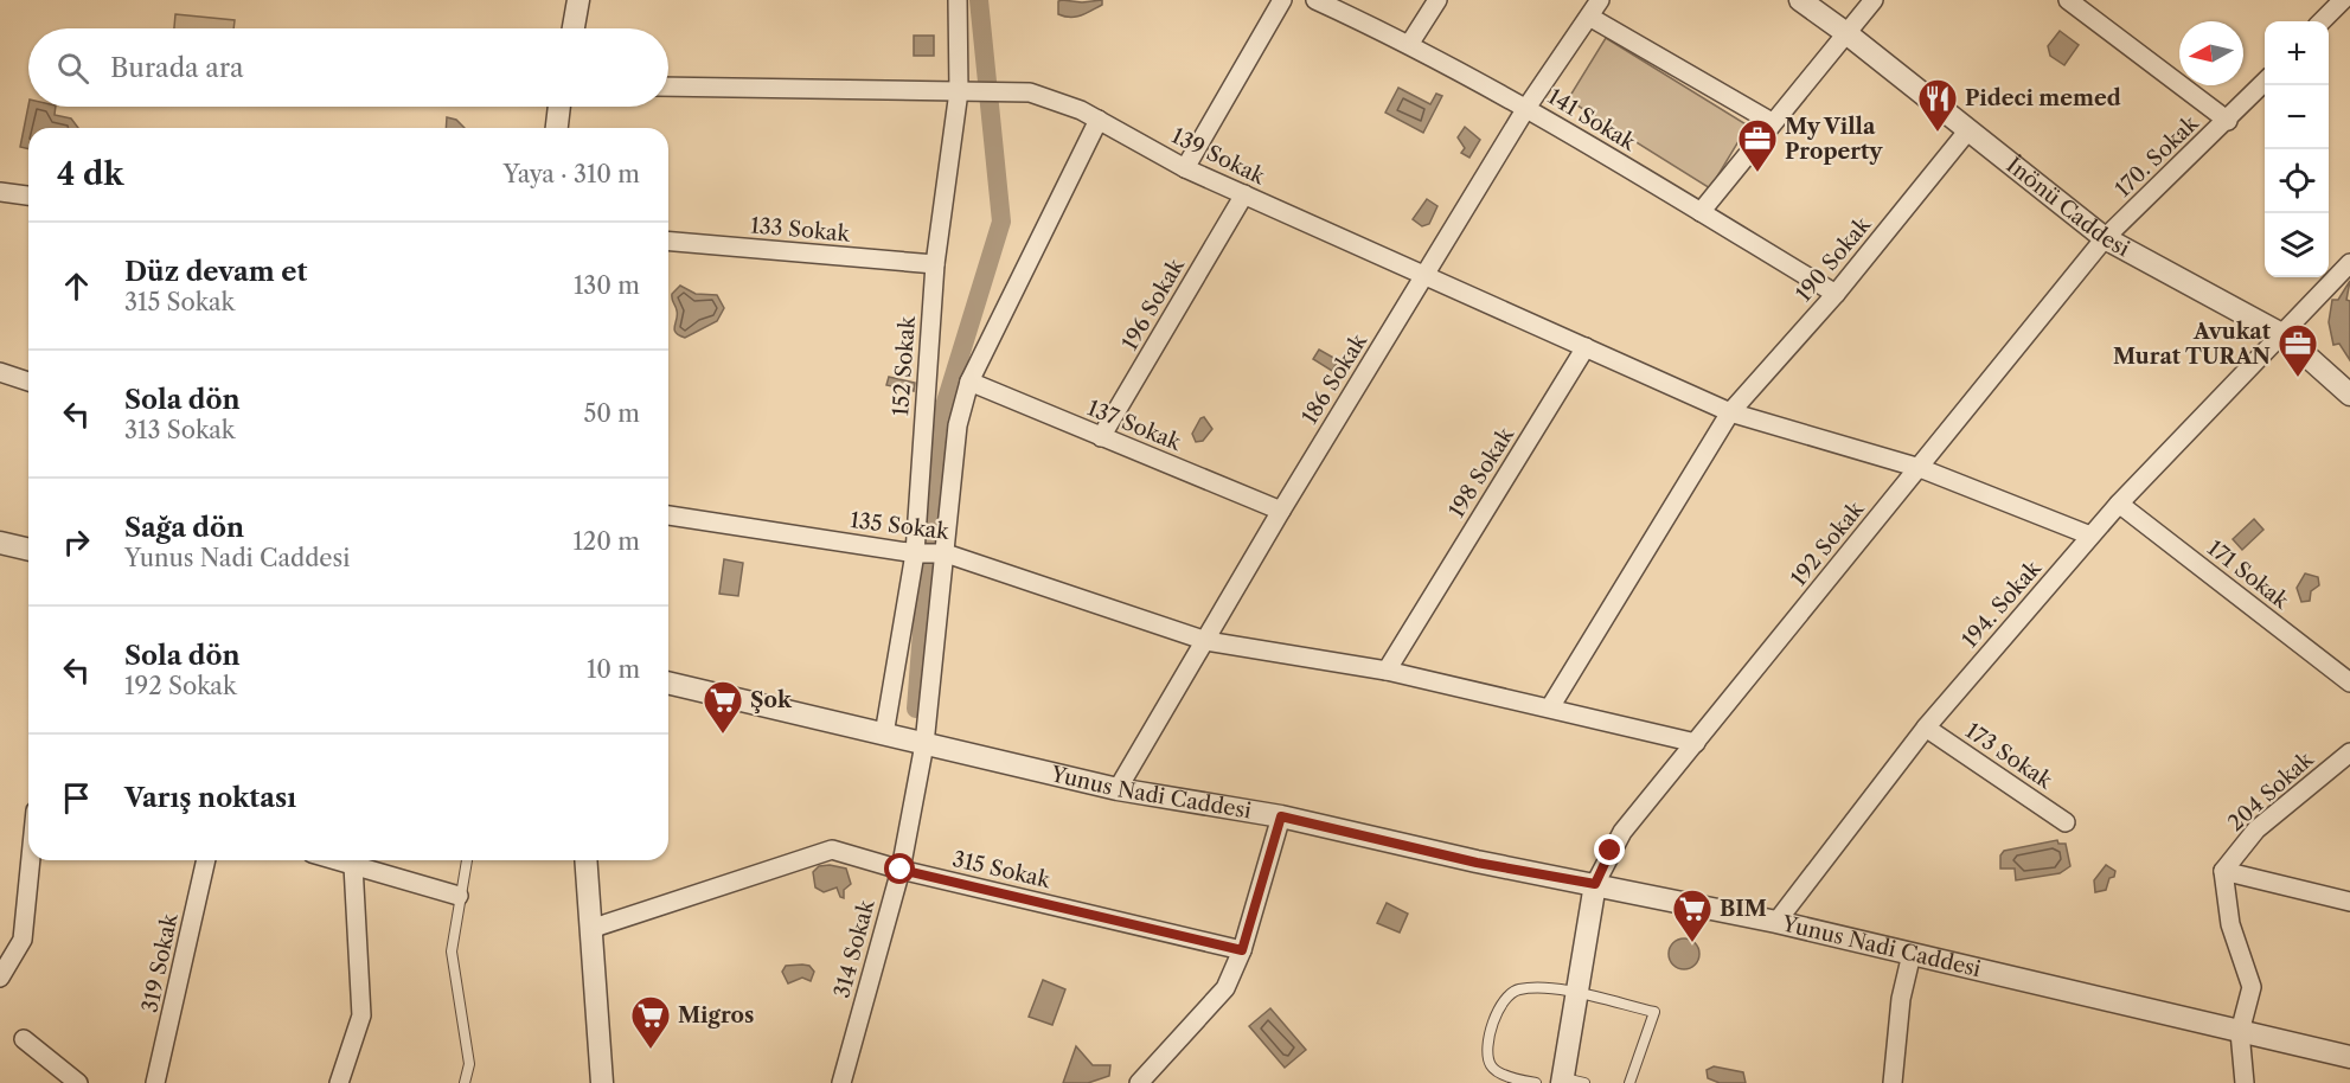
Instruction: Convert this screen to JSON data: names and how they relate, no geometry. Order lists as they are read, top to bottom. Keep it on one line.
{"streets":{"street":["141 Sokak","139 Sokak","170. Sokak","İnönü Caddesi","133 Sokak","190 Sokak","196 Sokak","152 Sokak","186 Sokak","137 Sokak","198 Sokak","135 Sokak","192 Sokak","171 Sokak","194. Sokak","173 Sokak","204 Sokak","Yunus Nadi Caddesi","315 Sokak","314 Sokak","319 Sokak"]},"crossings":[["141 Sokak","190 Sokak"],["141 Sokak","186 Sokak"],["139 Sokak","190 Sokak"],["139 Sokak","196 Sokak"],["139 Sokak","152 Sokak"],["139 Sokak","186 Sokak"],["139 Sokak","198 Sokak"],["139 Sokak","192 Sokak"],["139 Sokak","194. Sokak"],["170. Sokak","İnönü Caddesi"],["170. Sokak","192 Sokak"],["İnönü Caddesi","190 Sokak"],["İnönü Caddesi","192 Sokak"],["İnönü Caddesi","194. Sokak"],["133 Sokak","152 Sokak"],["190 Sokak","135 Sokak"],["196 Sokak","137 Sokak"],["152 Sokak","137 Sokak"],["152 Sokak","135 Sokak"],["152 Sokak","Yunus Nadi Caddesi"],["152 Sokak","314 Sokak"],["186 Sokak","137 Sokak"],["186 Sokak","135 Sokak"],["186 Sokak","Yunus Nadi Caddesi"],["198 Sokak","135 Sokak"],["135 Sokak","192 Sokak"],["192 Sokak","Yunus Nadi Caddesi"],["171 Sokak","194. Sokak"],["194. Sokak","173 Sokak"],["194. Sokak","Yunus Nadi Caddesi"],["Yunus Nadi Caddesi","314 Sokak"],["315 Sokak","314 Sokak"]],"places":{"restaurant":["Pideci memed"],"office":["My Villa Property","Avukat Murat TURAN"],"supermarket":["Şok","BIM","Migros"]},"north":"left","page":{"map_buttons":["+","−"],"search":"Burada ara","heading":["4 dk","Yaya · 310 m"],"list":[["Düz devam et","315 Sokak","130 m"],["Sola dön","313 Sokak","50 m"],["Sağa dön","Yunus Nadi Caddesi","120 m"],["Sola dön","192 Sokak","10 m"],"Varış noktası"]}}
